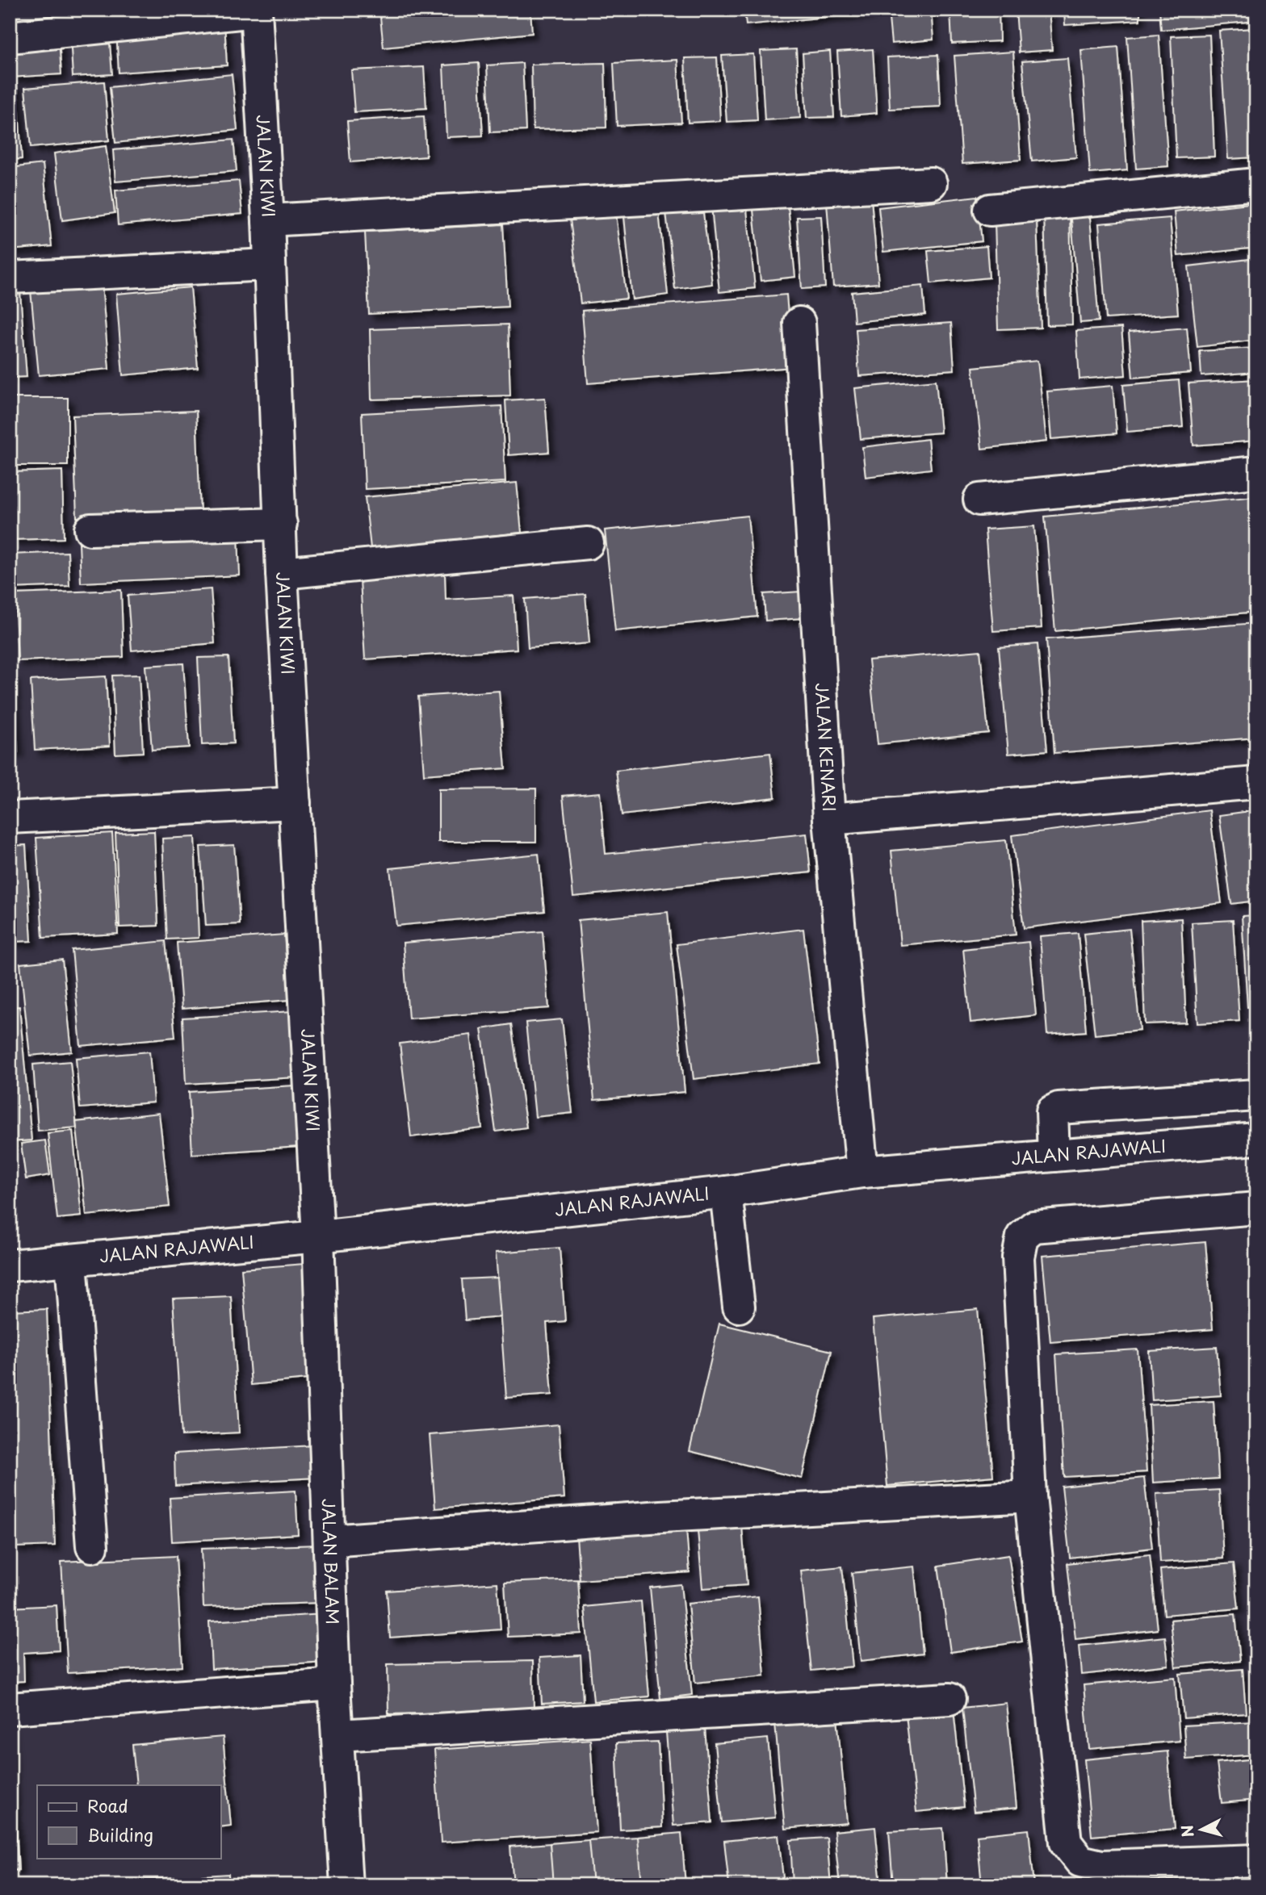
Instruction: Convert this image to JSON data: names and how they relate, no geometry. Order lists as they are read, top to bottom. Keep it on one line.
{"streets":{"street":["JALAN KIWI","JALAN KENARI","JALAN RAJAWALI","JALAN BALAM"]},"crossings":[["JALAN KIWI","JALAN RAJAWALI"],["JALAN KIWI","JALAN BALAM"],["JALAN KENARI","JALAN RAJAWALI"],["JALAN RAJAWALI","JALAN BALAM"]],"legend":["Road","Building"],"north":"left"}
